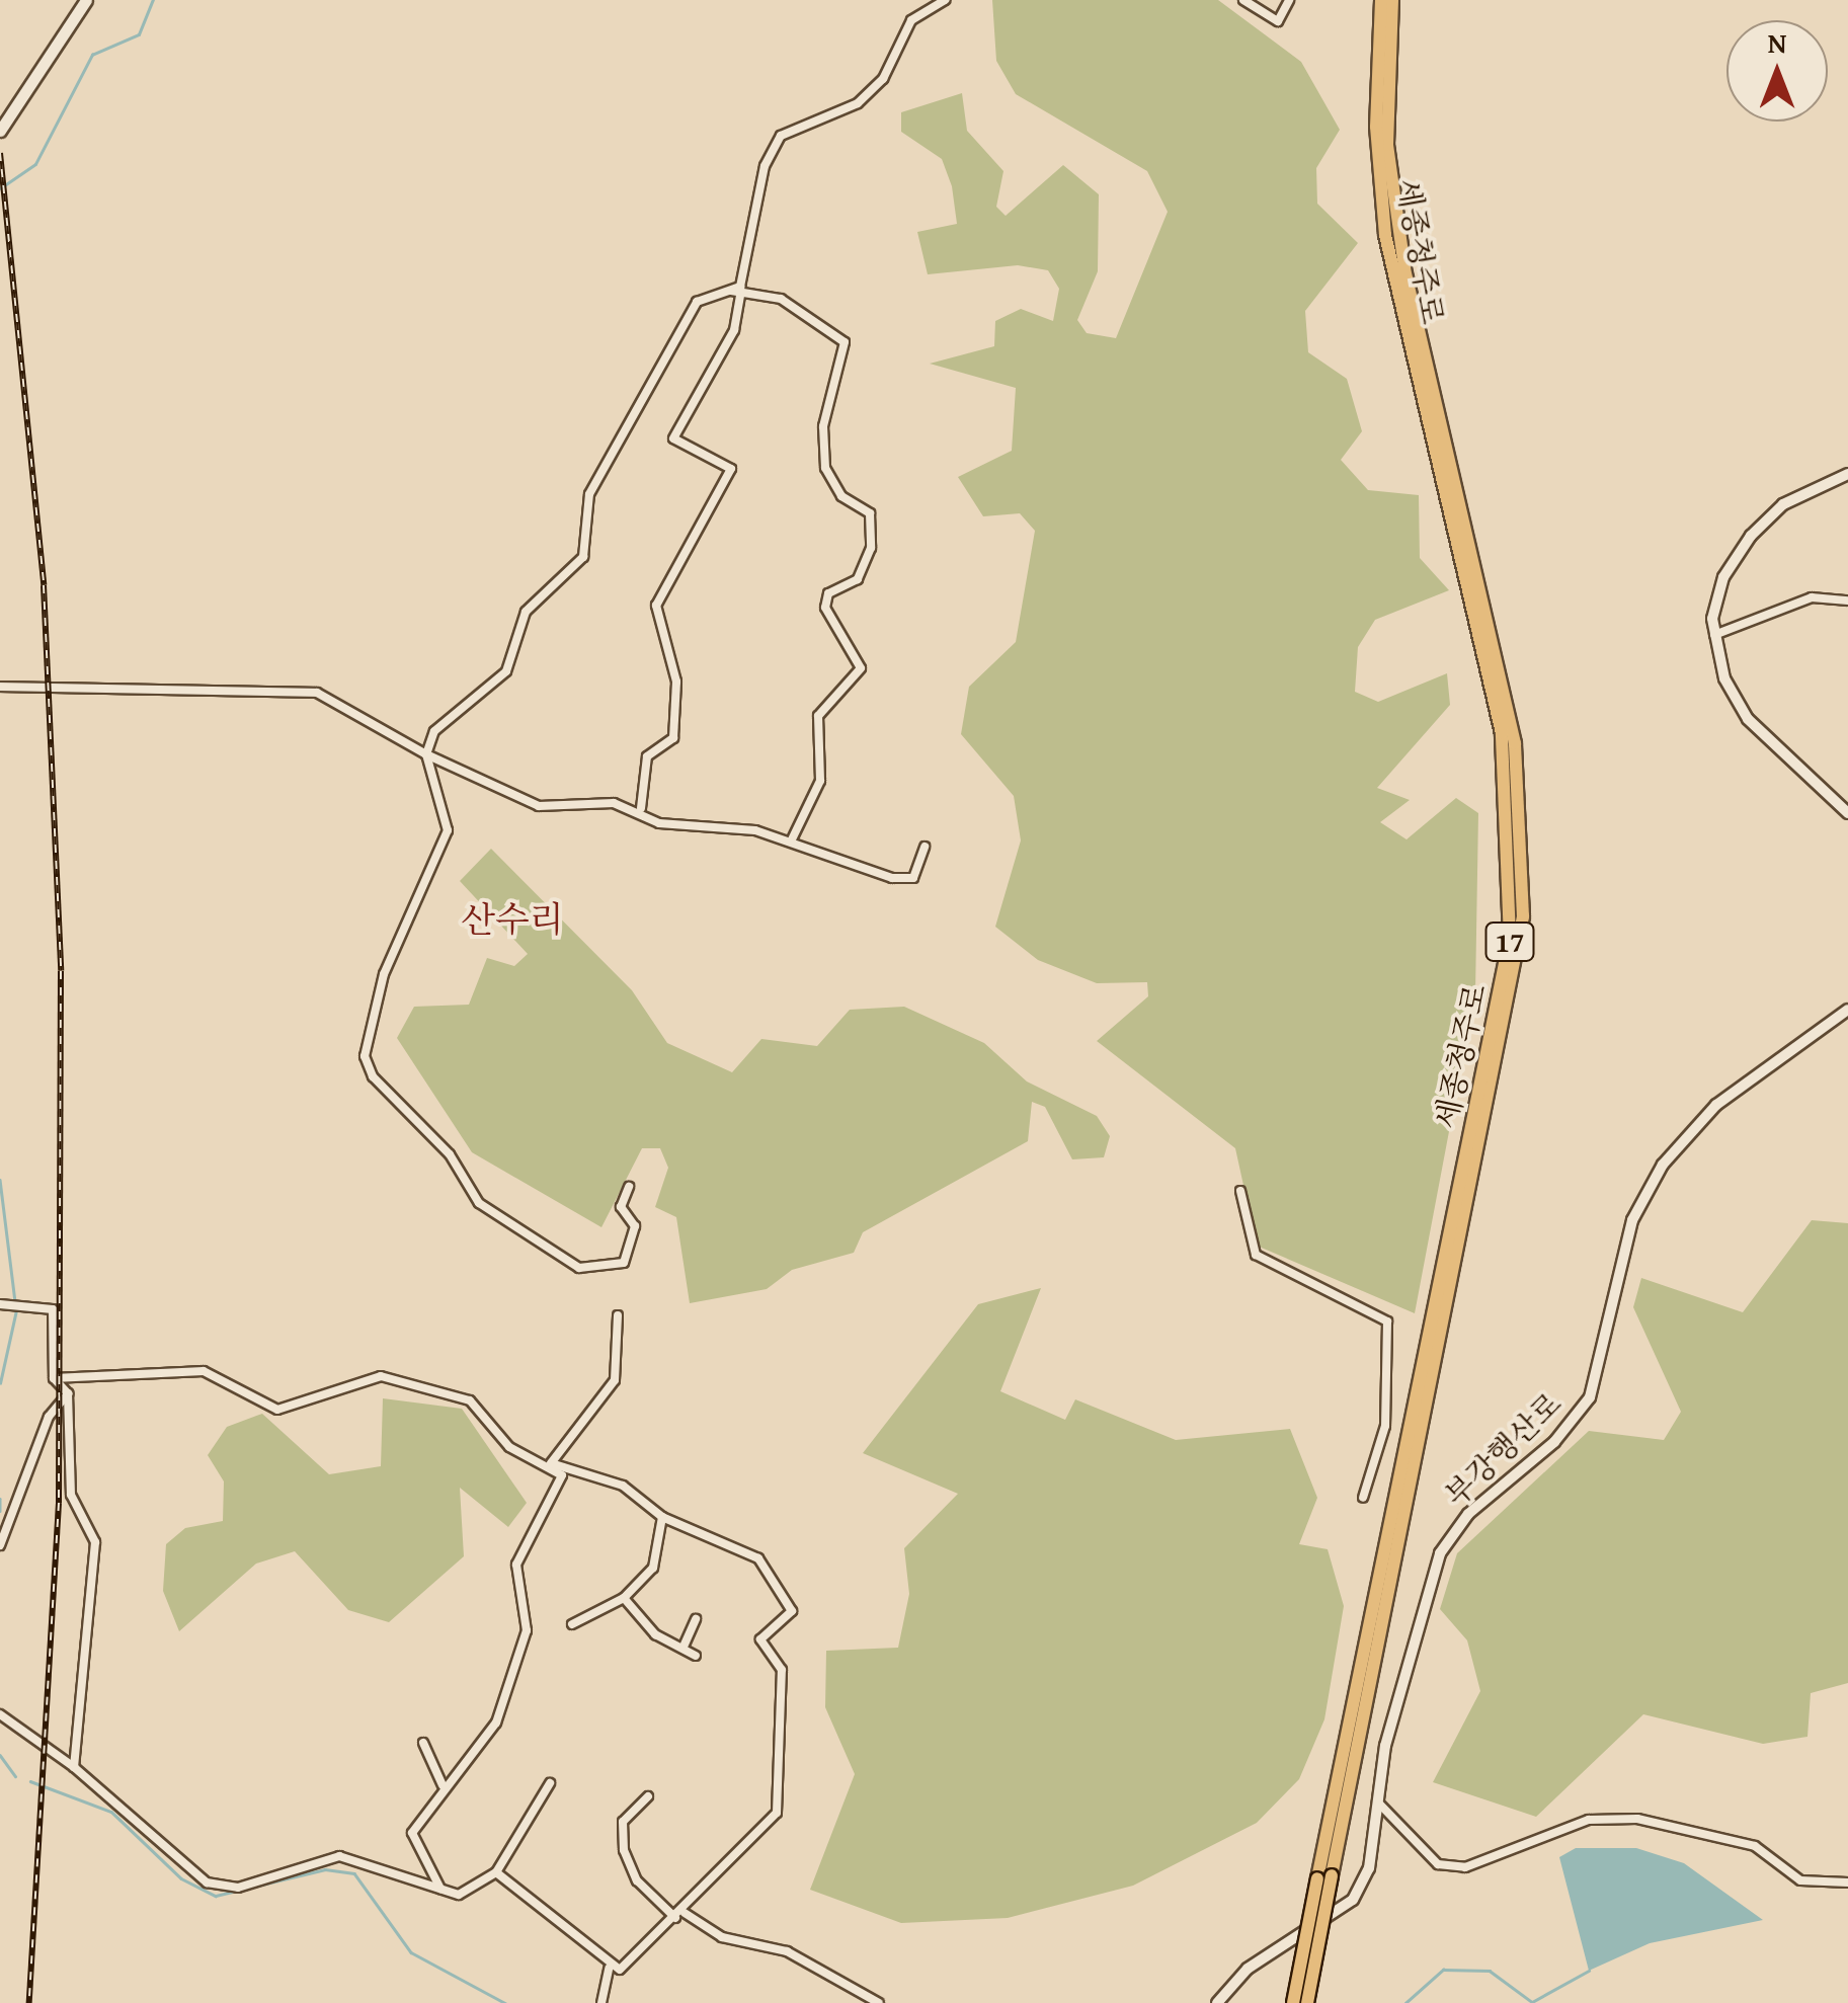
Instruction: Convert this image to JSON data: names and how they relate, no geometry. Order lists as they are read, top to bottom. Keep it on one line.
{"streets":{"highway":["세종청주로","17"],"street":["부강행산로"]},"crossings":[["세종청주로","17"]],"districts":["산수리"],"north":"top"}
